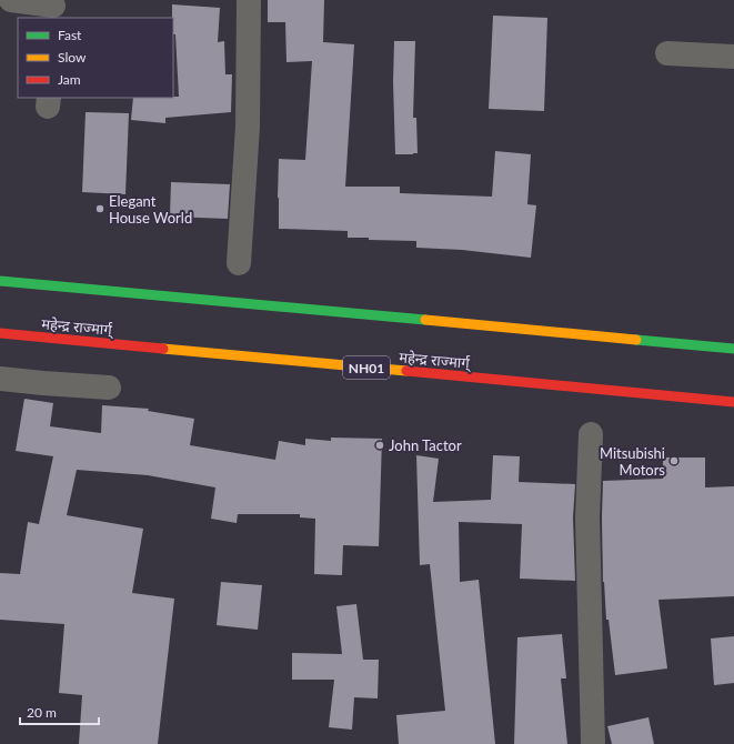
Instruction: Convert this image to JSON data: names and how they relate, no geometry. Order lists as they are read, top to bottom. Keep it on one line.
{"streets":{"highway":["महेन्द्र राज्मार्ग्","NH01"]},"places":["Elegant House World","John Tactor","Mitsubishi Motors"],"legend":["Fast","Slow","Jam"],"scale_bar":"20 m"}
